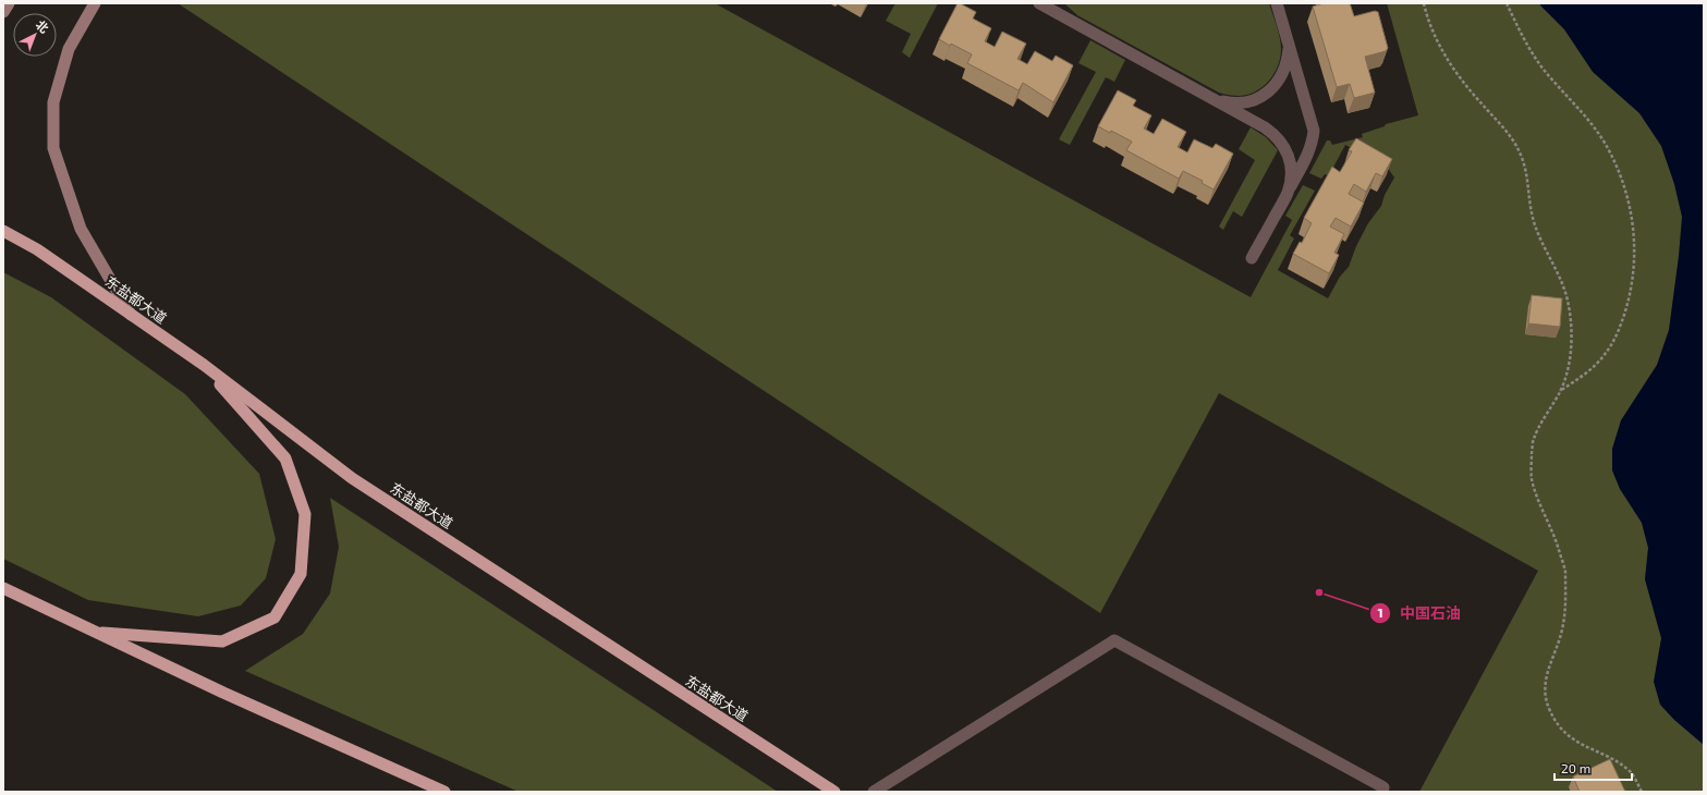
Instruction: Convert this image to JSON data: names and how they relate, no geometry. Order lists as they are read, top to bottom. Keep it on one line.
{"streets":{"highway":["东盐都大道"]},"places":["中国石油"],"scale_bar":"20 m","north":"top right"}
